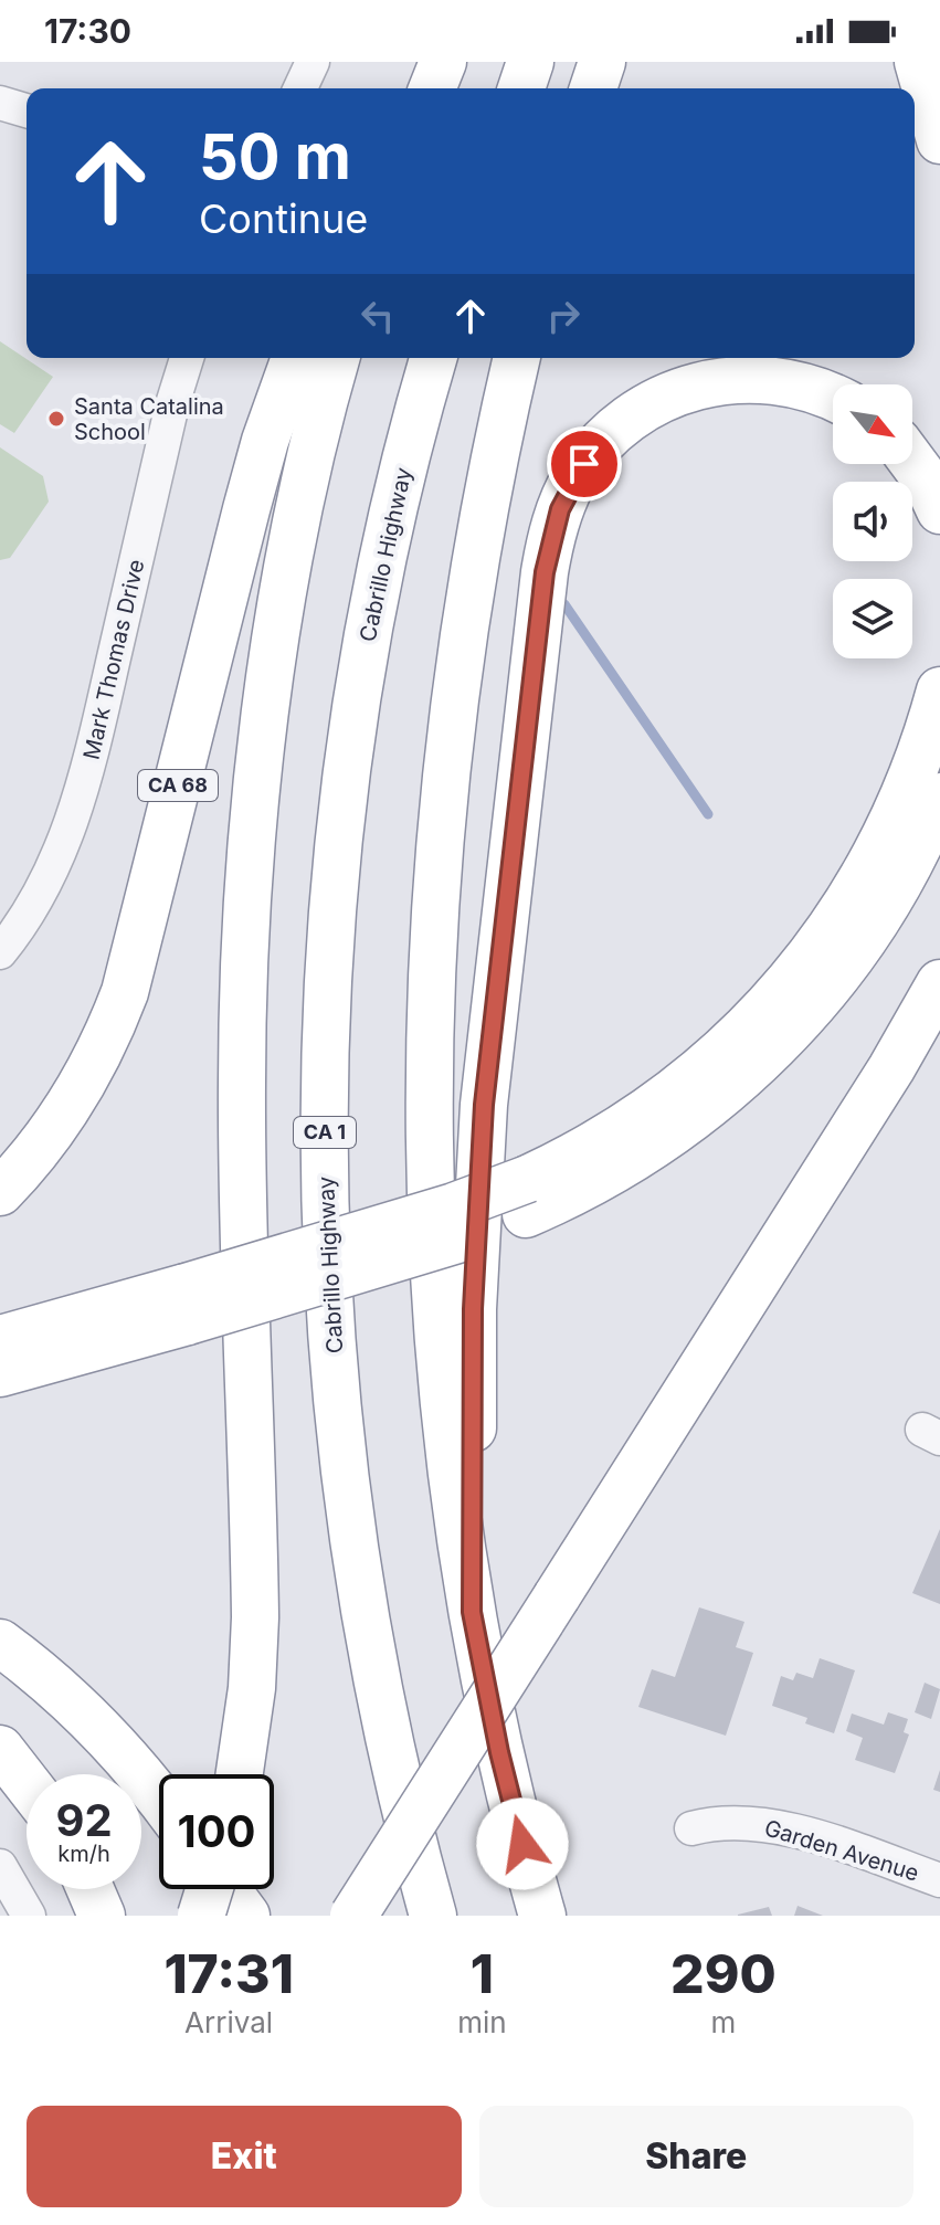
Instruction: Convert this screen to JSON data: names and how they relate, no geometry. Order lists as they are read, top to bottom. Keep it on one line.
{"streets":{"highway":["Cabrillo Highway","CA 68","CA 1"],"street":["Mark Thomas Drive","Garden Avenue"]},"places":["Santa Catalina School"],"north":"bottom right","page":{"status":"17:30","turn":["50 m","Continue"],"speed":"92 km/h","limit":"100","eta":["17:31","Arrival","1","min","290","m"],"buttons":["Exit","Share"]}}
